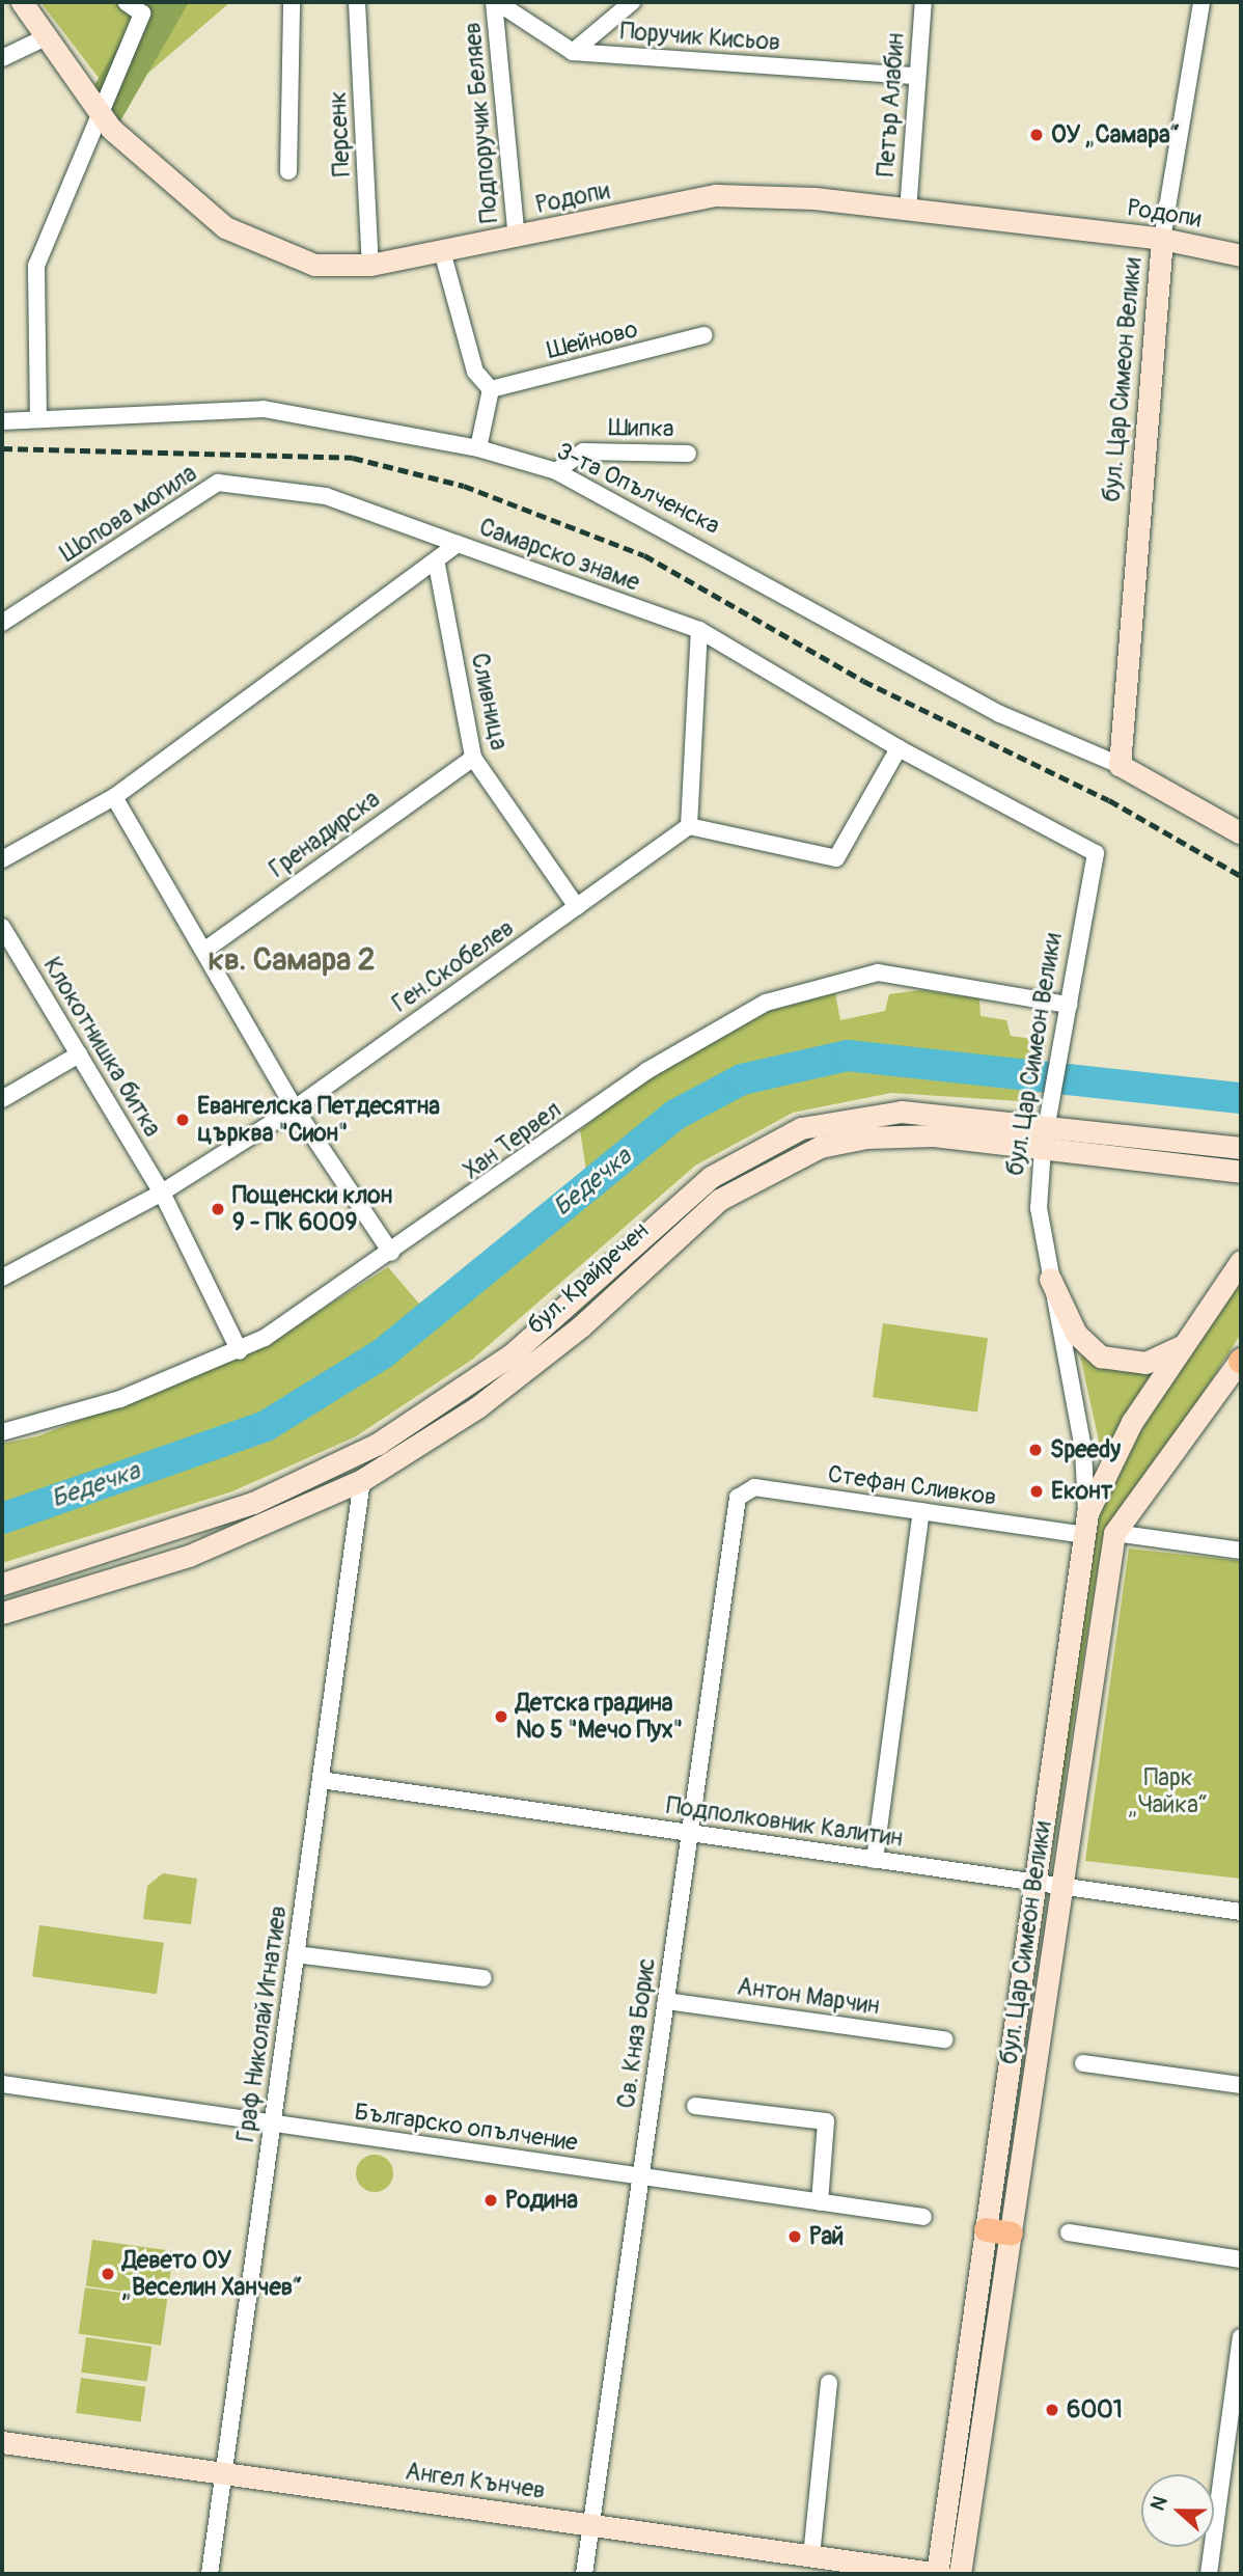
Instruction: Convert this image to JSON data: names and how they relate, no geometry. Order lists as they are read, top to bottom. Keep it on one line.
{"streets":{"main road":["Родопи","бул. Цар Симеон Велики","бул. Крайречен","Ангел Кънчев"],"street":["Поручик Кисьов","Петър Алабин","Подпоручик Беляев","Персенк","Шейново","Шипка","3-та Опълченска","Шопова могила","Самарско знаме","Сливница","Гренадирска","Ген.Скобелев","Клокотнишка битка","Хан Тервел","Стефан Сливков","Подполковник Калитин","Антон Марчин","Граф Николай Игнатиев","Св. Княз Борис","Българско опълчение"]},"crossings":[["Поручик Кисьов","Петър Алабин"],["Поручик Кисьов","Подпоручик Беляев"],["Петър Алабин","Родопи"],["Подпоручик Беляев","Родопи"],["Персенк","Родопи"],["Родопи","бул. Цар Симеон Велики"],["бул. Цар Симеон Велики","3-та Опълченска"],["бул. Цар Симеон Велики","Самарско знаме"],["бул. Цар Симеон Велики","Хан Тервел"],["бул. Цар Симеон Велики","бул. Крайречен"],["бул. Цар Симеон Велики","Стефан Сливков"],["бул. Цар Симеон Велики","Подполковник Калитин"],["бул. Цар Симеон Велики","Ангел Кънчев"],["Шипка","3-та Опълченска"],["Шопова могила","Самарско знаме"],["Самарско знаме","Сливница"],["Сливница","Гренадирска"],["Сливница","Ген.Скобелев"],["Ген.Скобелев","Клокотнишка битка"],["Клокотнишка битка","Хан Тервел"],["бул. Крайречен","Граф Николай Игнатиев"],["Стефан Сливков","Св. Княз Борис"],["Подполковник Калитин","Граф Николай Игнатиев"],["Подполковник Калитин","Св. Княз Борис"],["Антон Марчин","Св. Княз Борис"],["Граф Николай Игнатиев","Българско опълчение"],["Граф Николай Игнатиев","Ангел Кънчев"],["Св. Княз Борис","Българско опълчение"],["Св. Княз Борис","Ангел Кънчев"]],"districts":["кв. Самара 2"],"water":["Бедечка"],"parks":["Парк „Чайка“"],"places":["ОУ „Самара“","Евангелска Петдесятна църква \"Сион\"","Пощенски клон 9 - ПК 6009","Speedy","Еконт","Детска градина № 5 \"Мечо Пух\"","Родина","Рай","Девето ОУ „Веселин Ханчев“","6001"],"north":"left"}
